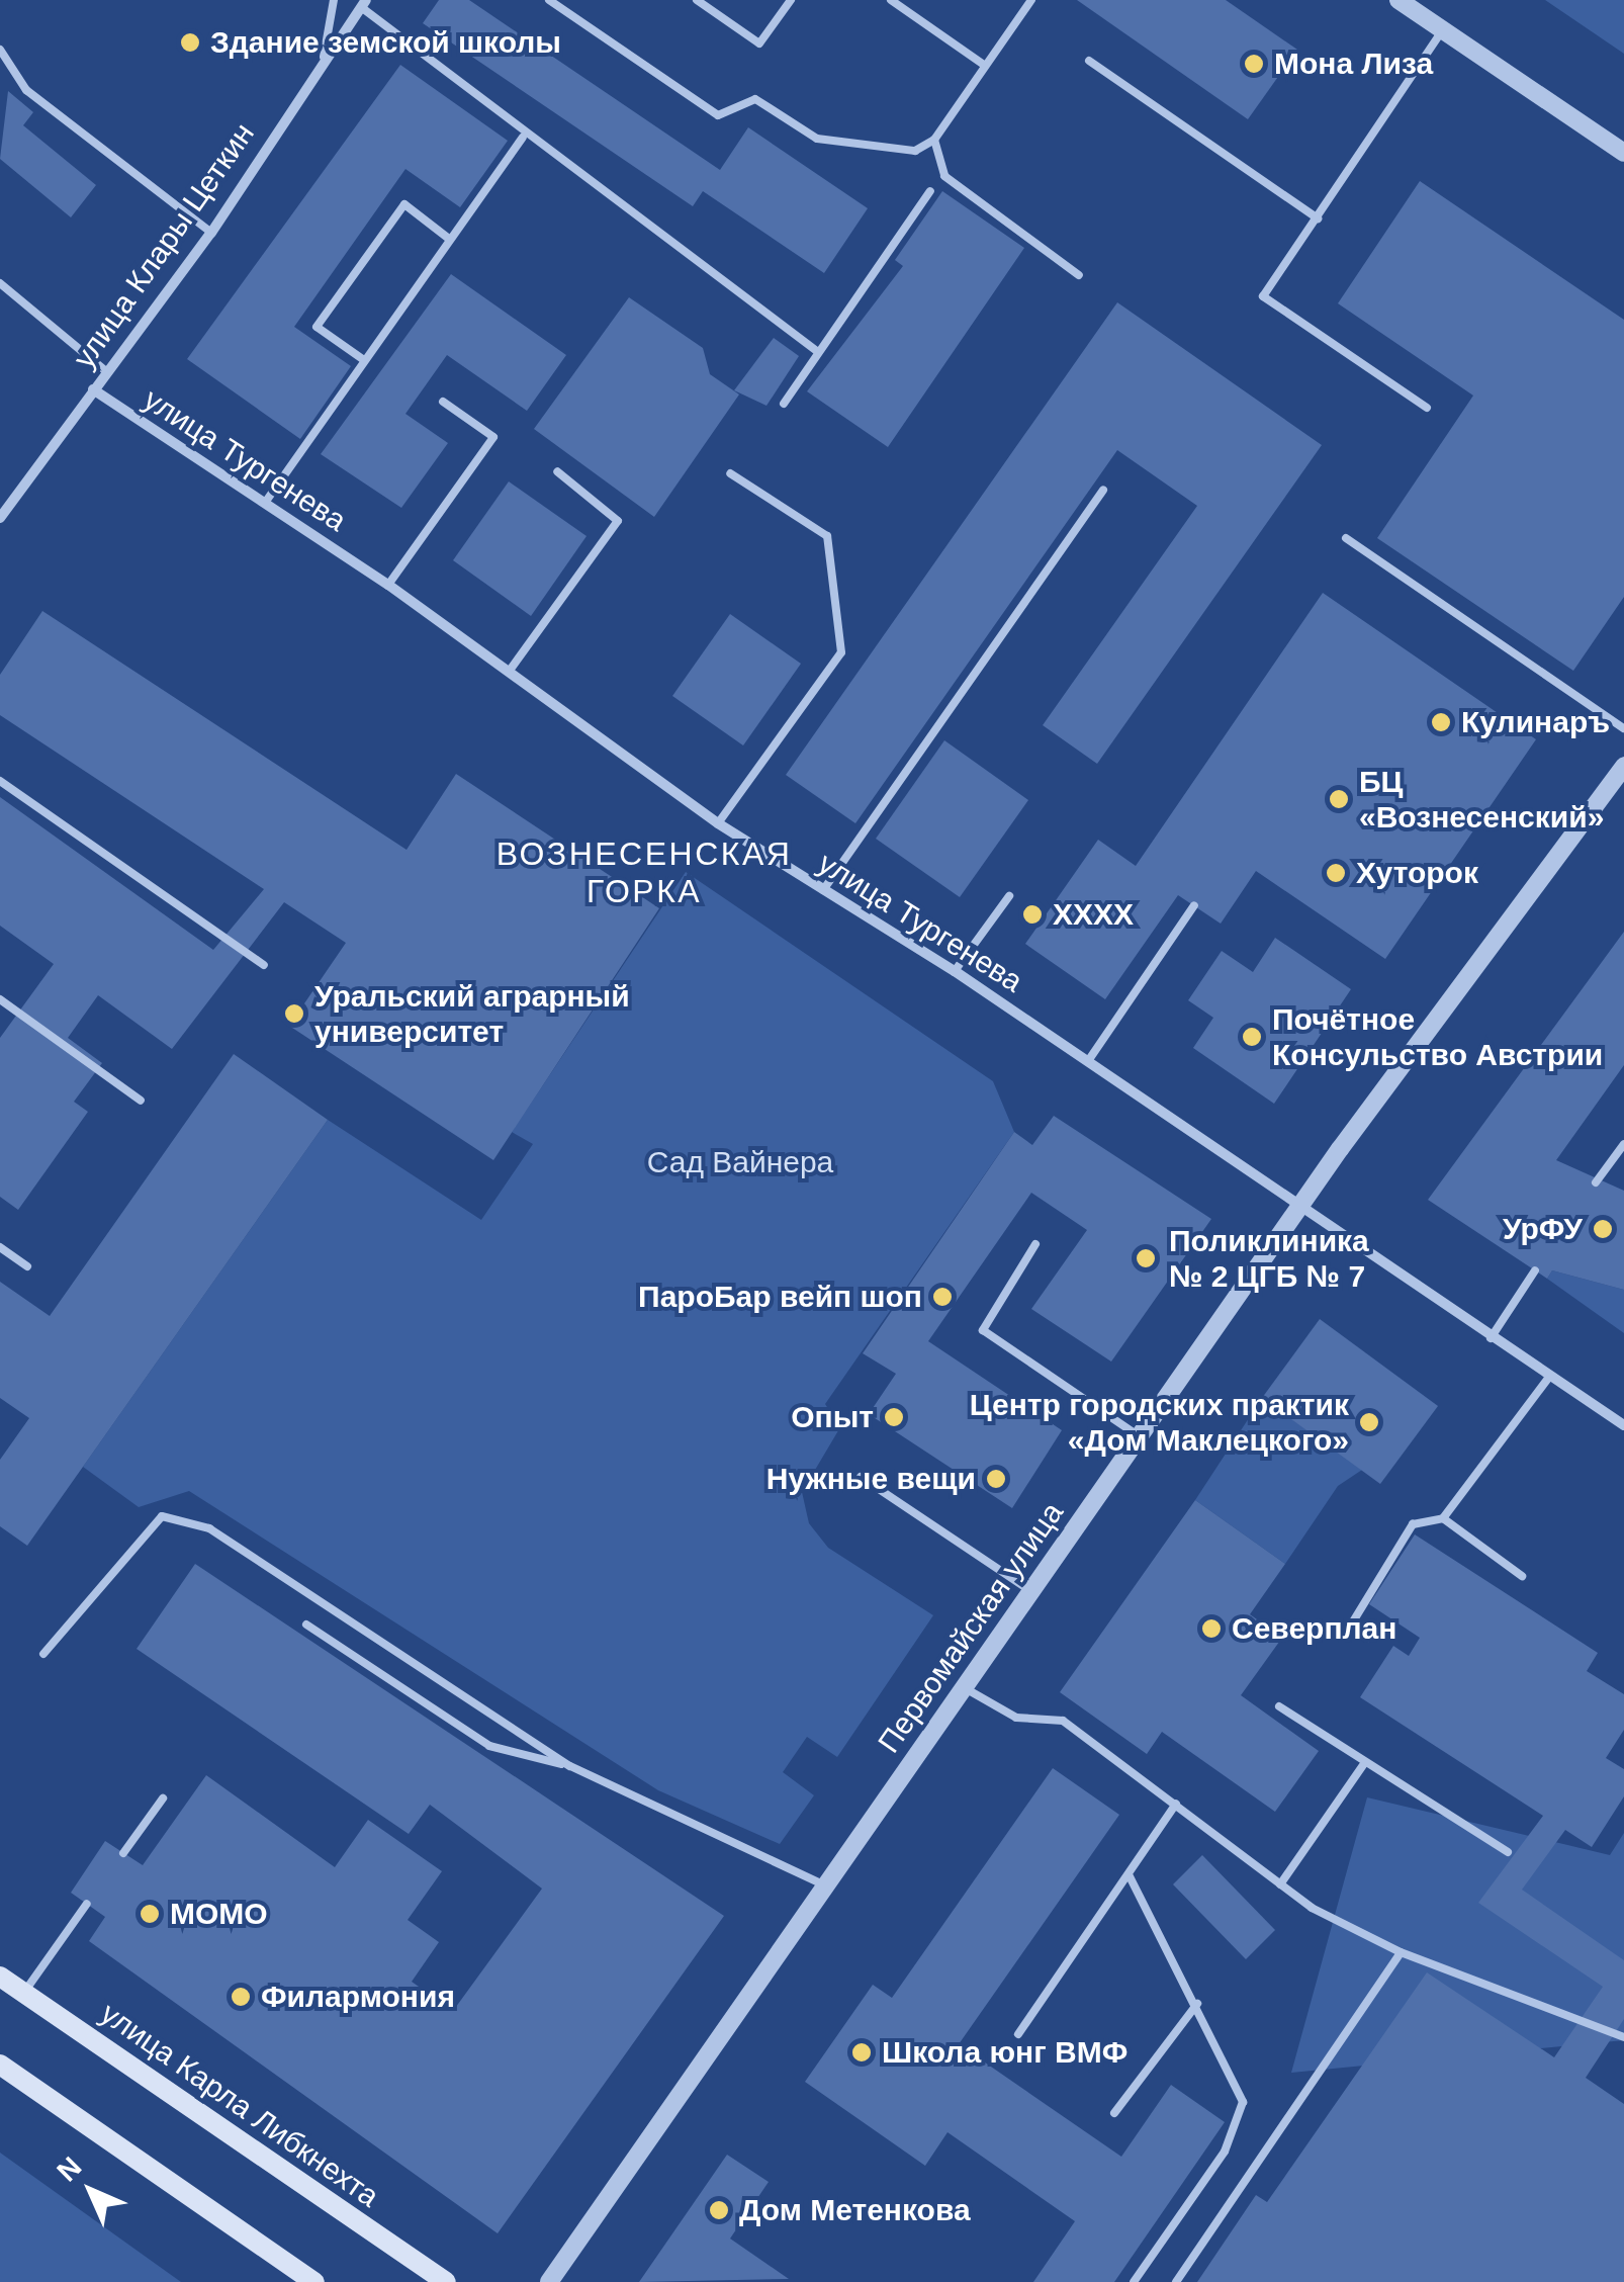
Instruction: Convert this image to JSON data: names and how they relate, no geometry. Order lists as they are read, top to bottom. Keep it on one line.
{"streets":{"main road":["улица Карла Либкнехта"],"street":["улица Клары Цеткин","улица Тургенева","Первомайская улица"]},"crossings":[["улица Клары Цеткин","улица Тургенева"],["улица Тургенева","Первомайская улица"]],"districts":["ВОЗНЕСЕНСКАЯ ГОРКА"],"parks":["Сад Вайнера"],"places":["Здание земской школы","Мона Лиза","Кулинаръ","БЦ «Вознесенский»","Хуторок","XXXX","Уральский аграрный университет","Почётное Консульство Австрии","УрФУ","Поликлиника № 2 ЦГБ № 7","ПароБар вейп шоп","Опыт","Центр городских практик «Дом Маклецкого»","Нужные вещи","Северплан","MOMO","Филармония","Школа юнг ВМФ","Дом Метенкова"],"north":"top left"}
